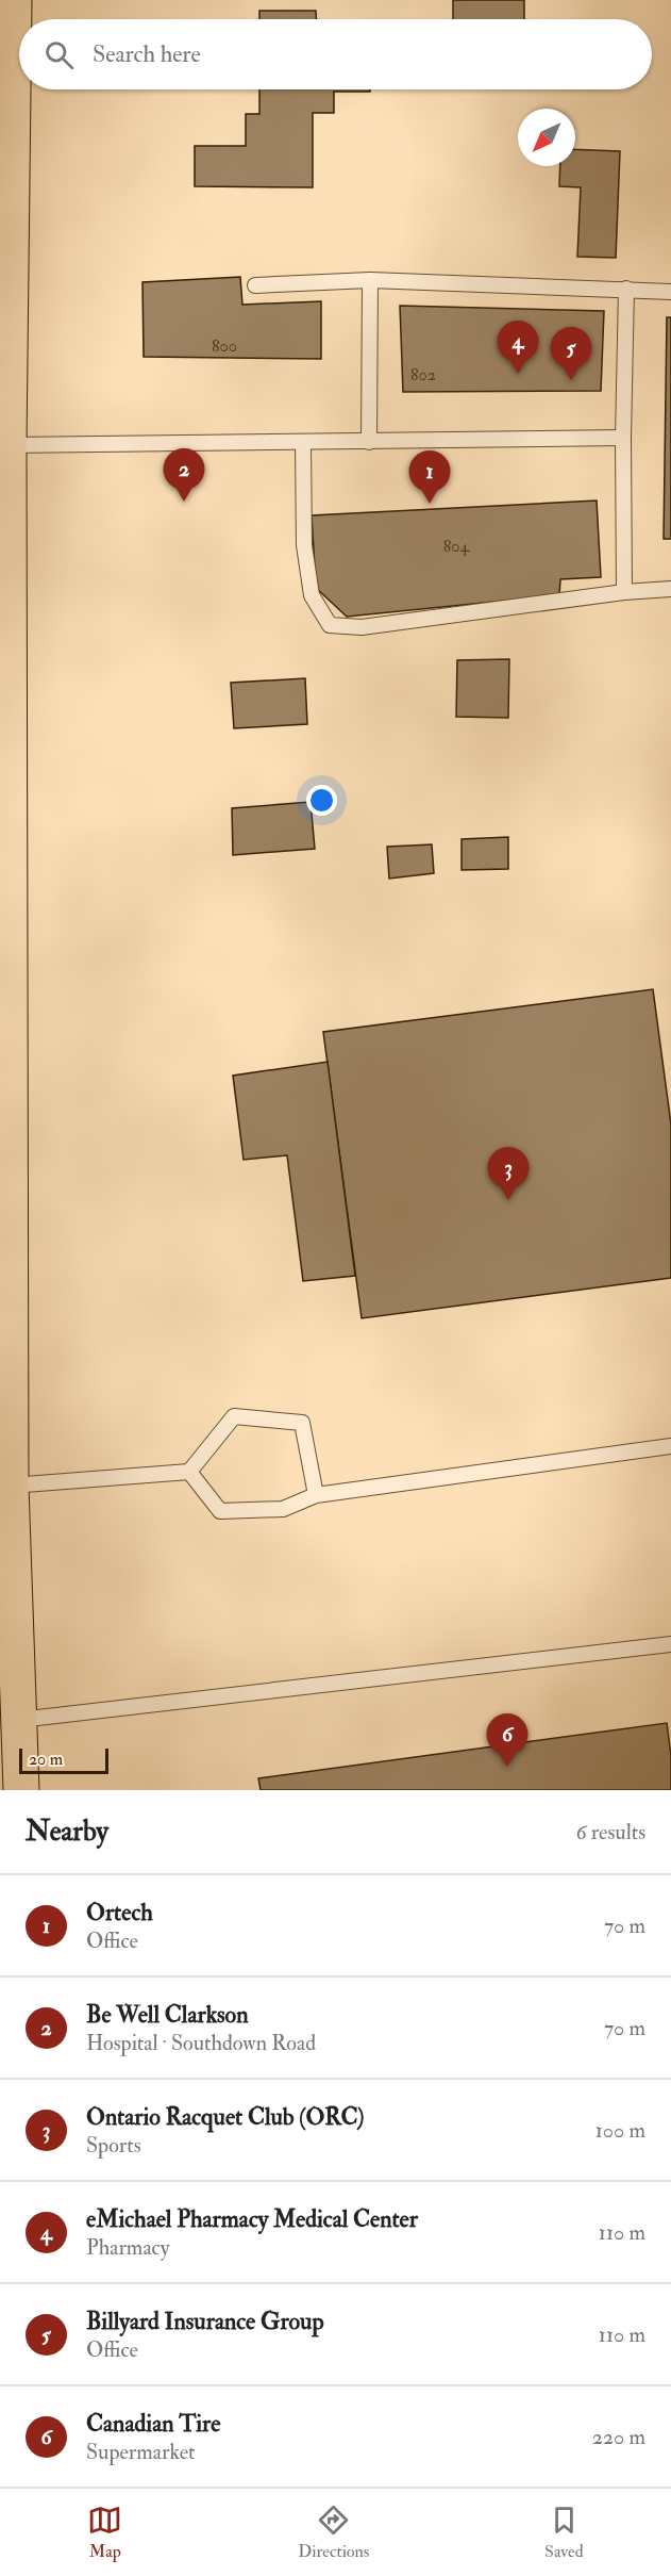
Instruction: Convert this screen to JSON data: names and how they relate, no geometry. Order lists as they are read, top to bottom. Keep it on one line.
{"house_numbers":["800","802","804"],"scale_bar":"20 m","north":"bottom left","page":{"search":"Search here","pins":["4","5","2","1","3","6"],"scale":"20 m","heading":["Nearby","6 results"],"list":[{"mark":"1","name":"Ortech","note":"Office","value":"70 m"},{"mark":"2","name":"Be Well Clarkson","note":"Hospital · Southdown Road","value":"70 m"},{"mark":"3","name":"Ontario Racquet Club (ORC)","note":"Sports","value":"100 m"},{"mark":"4","name":"eMichael Pharmacy Medical Center","note":"Pharmacy","value":"110 m"},{"mark":"5","name":"Billyard Insurance Group","note":"Office","value":"110 m"},{"mark":"6","name":"Canadian Tire","note":"Supermarket","value":"220 m"}],"nav":["Map","Directions","Saved"]}}
